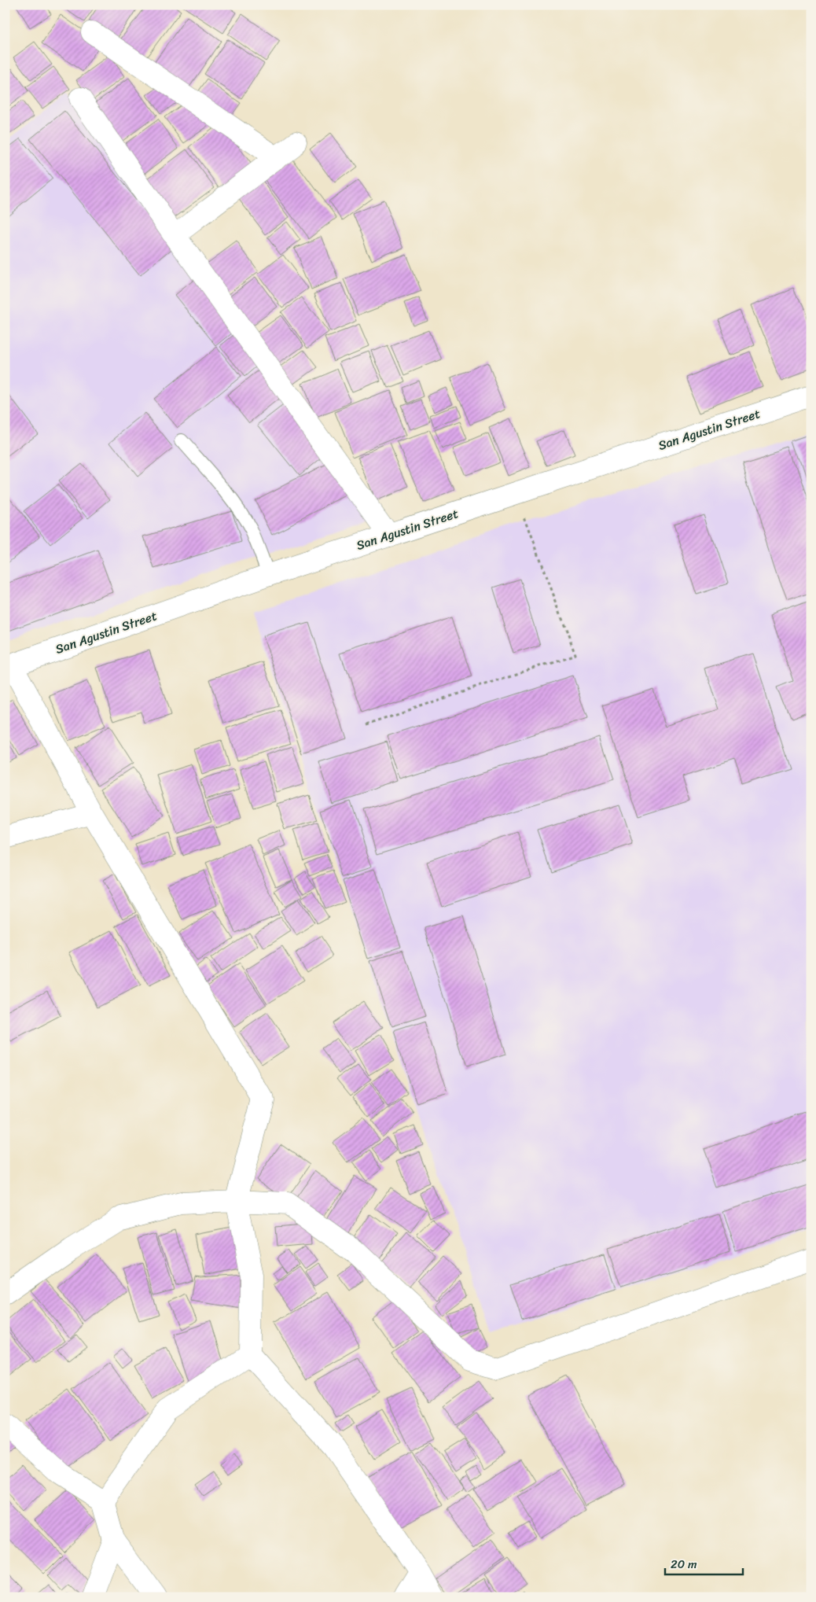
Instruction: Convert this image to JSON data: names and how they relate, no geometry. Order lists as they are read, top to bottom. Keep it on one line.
{"streets":{"street":["San Agustin Street"]},"scale_bar":"20 m"}
